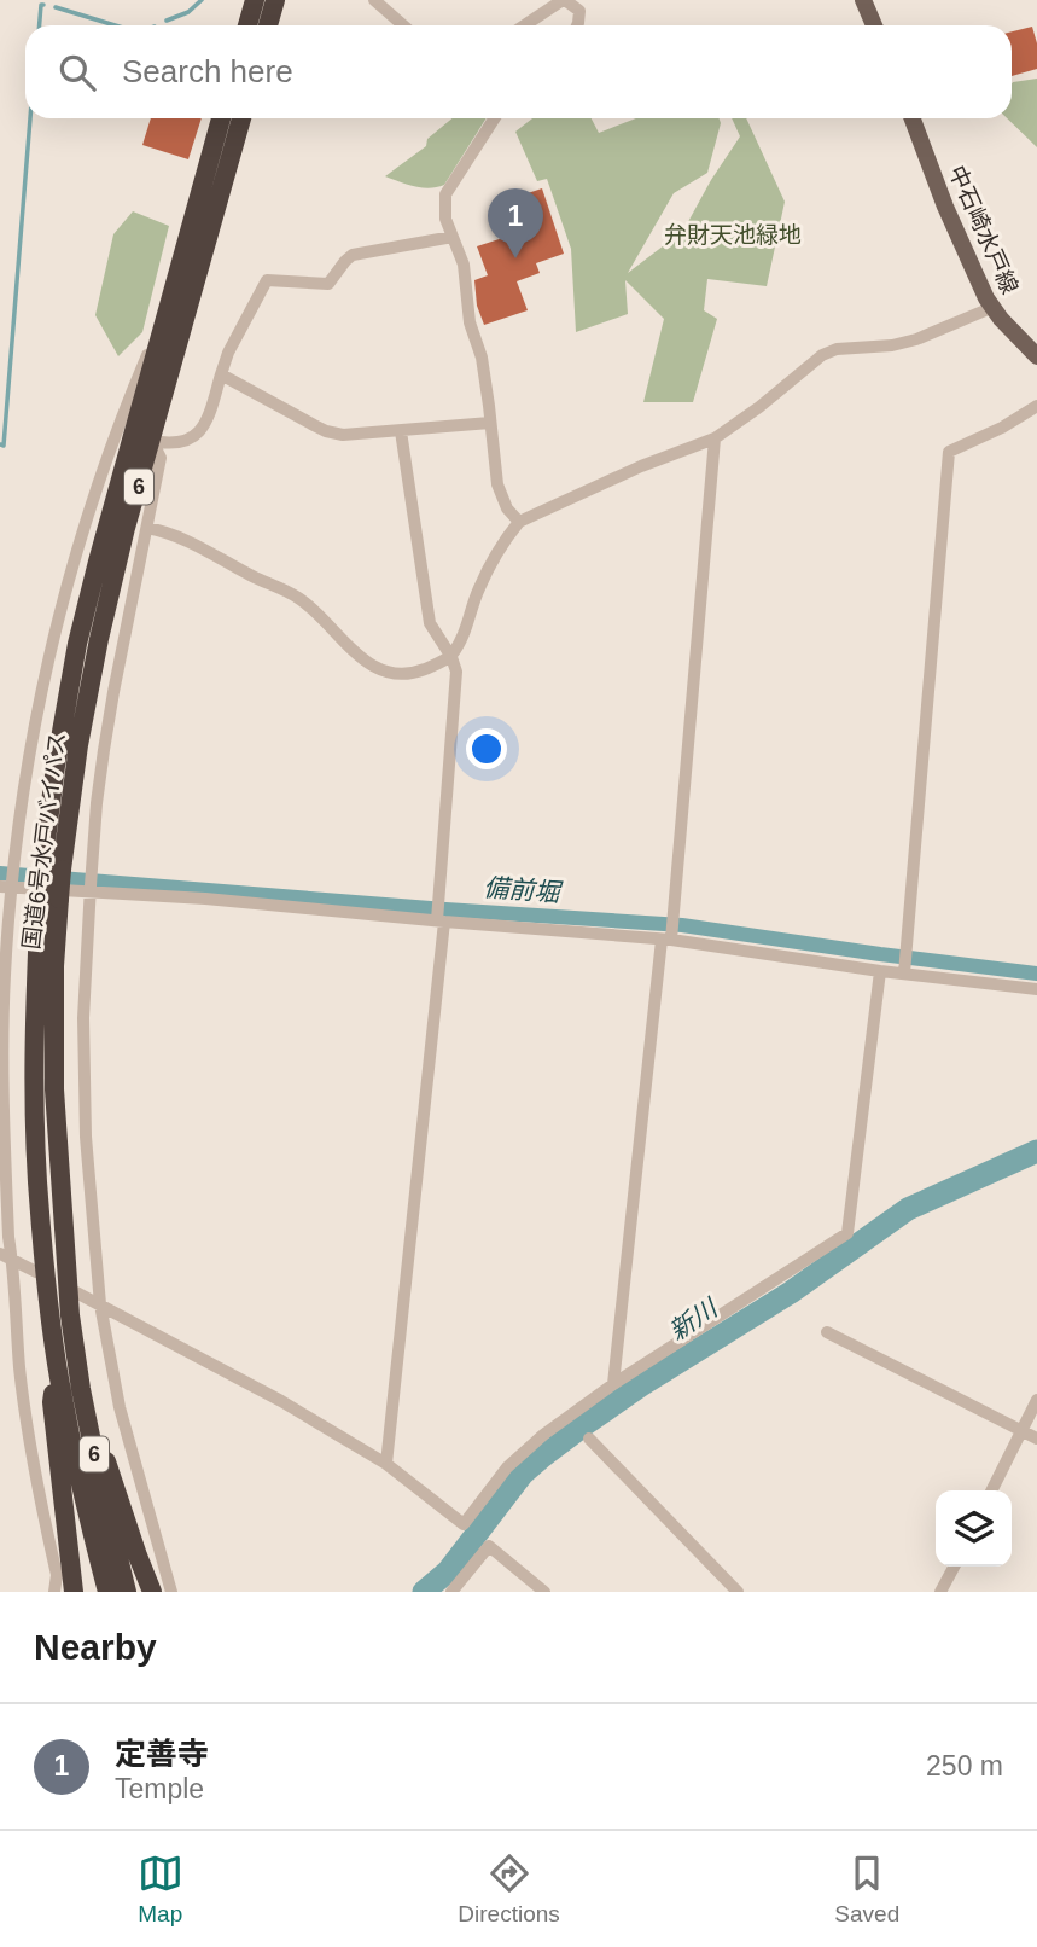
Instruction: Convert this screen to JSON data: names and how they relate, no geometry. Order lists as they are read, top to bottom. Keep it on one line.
{"streets":{"highway":["6","国道6号水戸バイパス"],"main road":["中石崎水戸線"]},"water":["備前堀","新川"],"parks":["弁財天池緑地"],"page":{"search":"Search here","pins":"1","heading":"Nearby","list":[{"mark":"1","name":"定善寺","note":"Temple","value":"250 m"}],"nav":["Map","Directions","Saved"]}}
